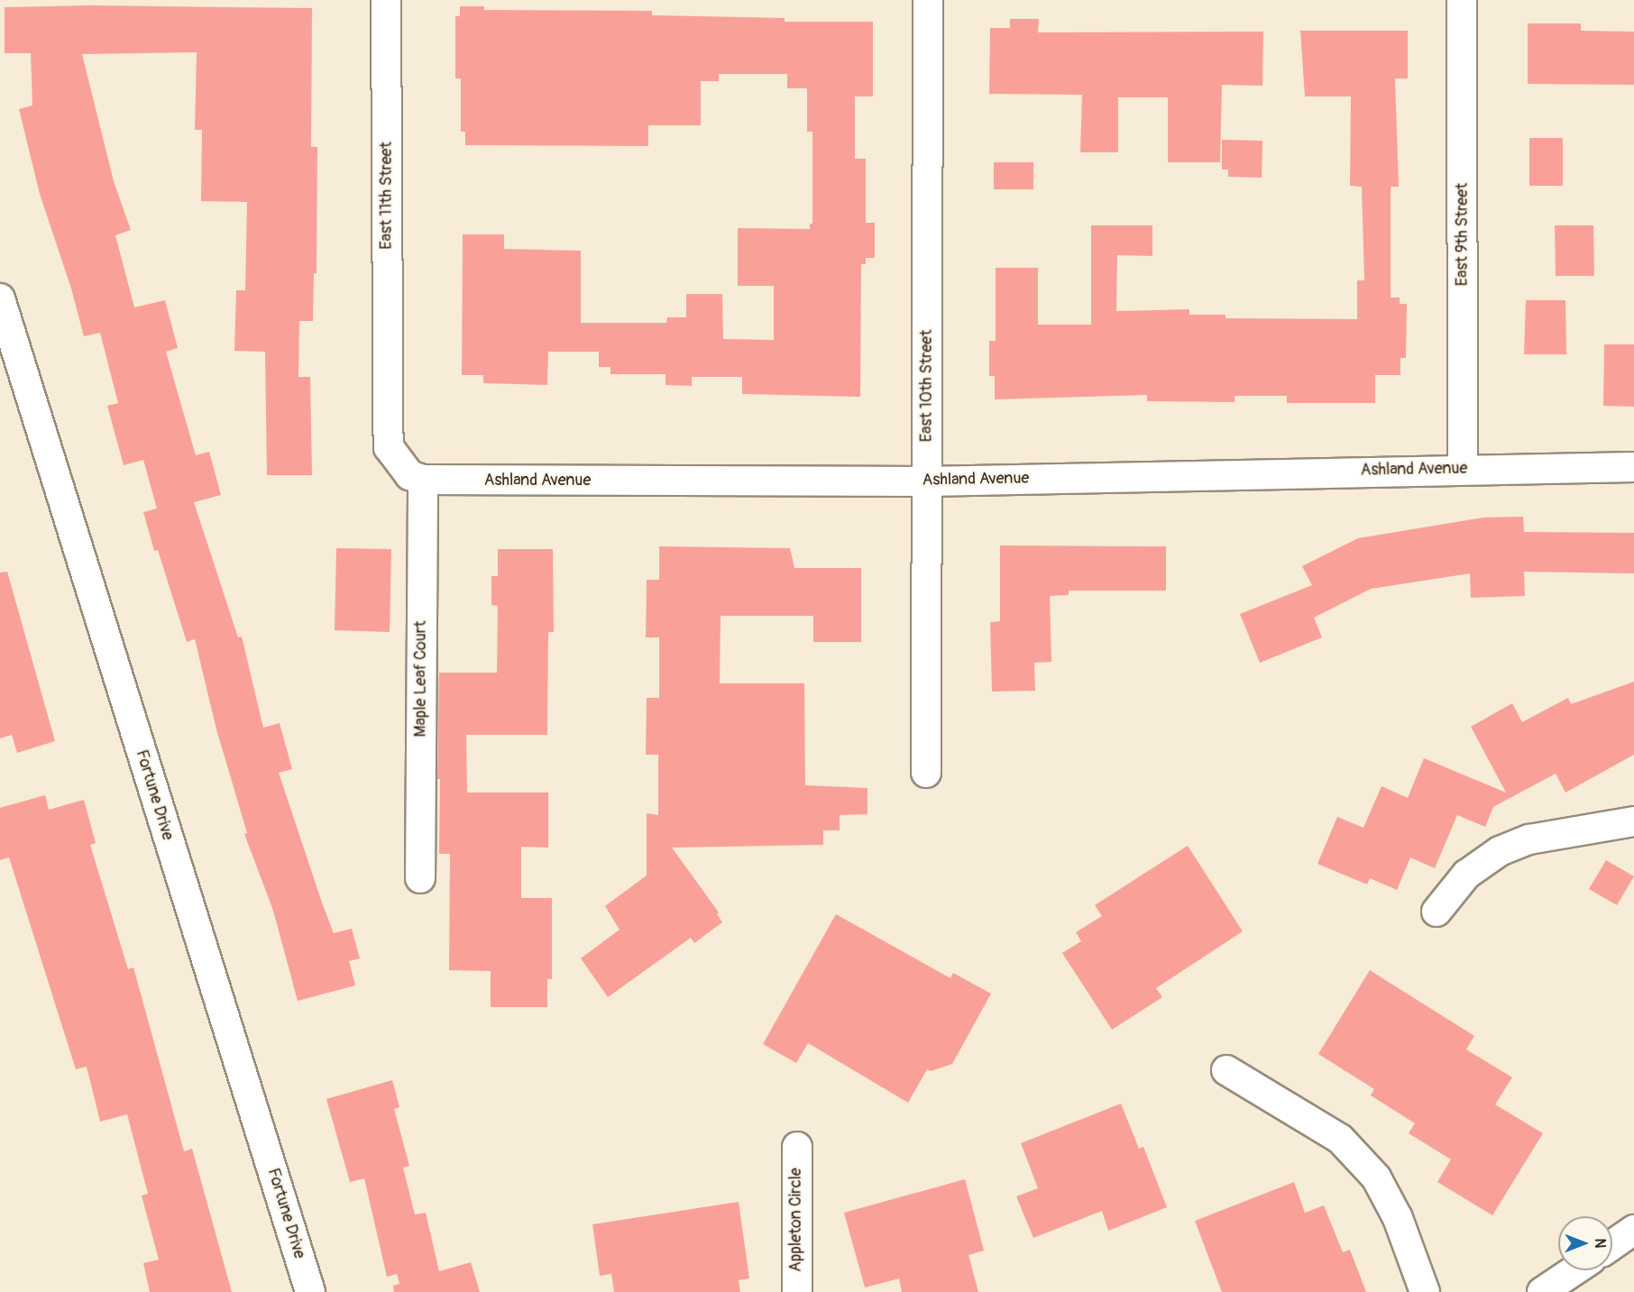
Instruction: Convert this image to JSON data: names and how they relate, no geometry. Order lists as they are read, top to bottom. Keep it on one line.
{"streets":{"street":["East 11th Street","East 9th Street","East 10th Street","Ashland Avenue","Maple Leaf Court","Fortune Drive","Appleton Circle"]},"crossings":[["East 11th Street","Ashland Avenue"],["East 11th Street","Maple Leaf Court"],["East 9th Street","Ashland Avenue"],["East 10th Street","Ashland Avenue"],["Ashland Avenue","Maple Leaf Court"]],"north":"right"}
